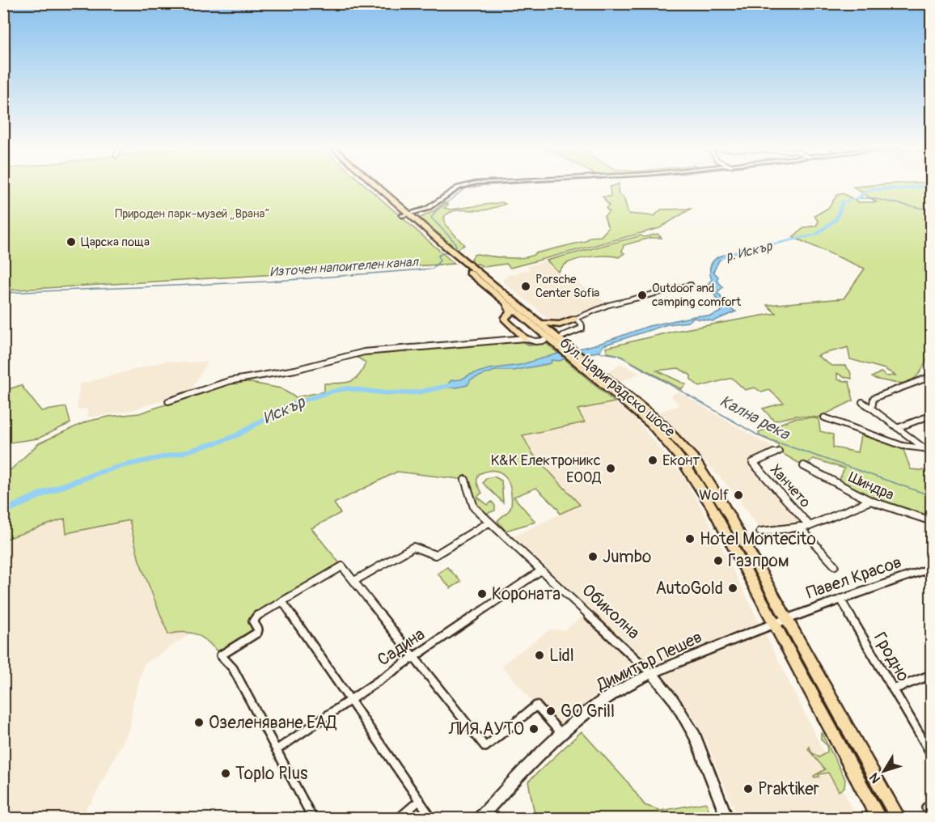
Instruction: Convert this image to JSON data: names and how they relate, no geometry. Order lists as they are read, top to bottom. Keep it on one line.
{"streets":{"highway":["бул. Цариградско шосе"],"street":["Ханчето","Шиндра","Павел Красов","Обиколна","Садина","Гродно","Димитър Пешев"]},"crossings":[["бул. Цариградско шосе","Павел Красов"],["бул. Цариградско шосе","Димитър Пешев"],["Павел Красов","Гродно"],["Павел Красов","Димитър Пешев"],["Обиколна","Садина"],["Обиколна","Димитър Пешев"]],"water":["р. Искър","Източен напоителен канал","Искър","Кална река"],"parks":["Природен парк-музей „Врана“"],"places":["Царска поща","Porsche Center Sofia","Outdoor and camping comfort","Еконт","K&K Електроникс ЕООД","Wolf","Hotel Montecito","Jumbo","Газпром","AutoGold","Короната","Lidl","GO Grill","Озеленяване ЕАД","ЛИЯ АУТО","Toplo Plus","Praktiker"],"north":"bottom left"}
